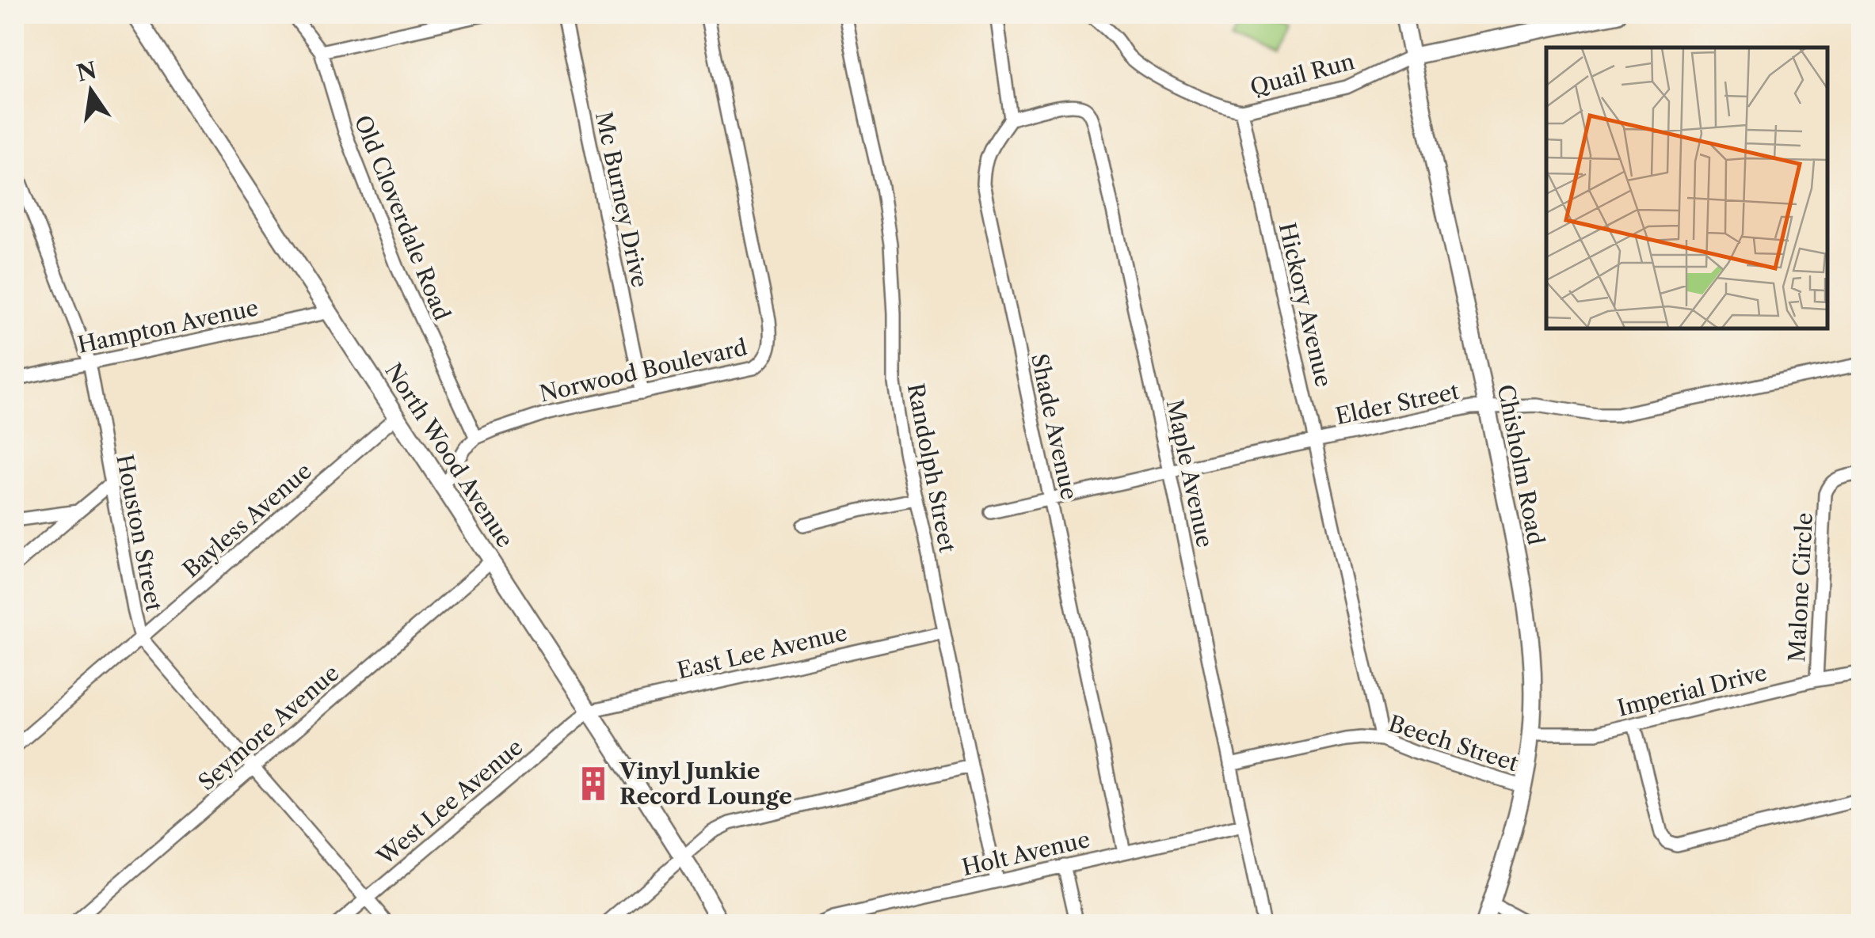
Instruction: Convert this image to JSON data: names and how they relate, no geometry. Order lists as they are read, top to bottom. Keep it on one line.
{"streets":{"main road":["North Wood Avenue","Chisholm Road"],"street":["Quail Run","Mc Burney Drive","Old Cloverdale Road","Hickory Avenue","Hampton Avenue","Norwood Boulevard","Elder Street","Shade Avenue","Randolph Street","Maple Avenue","Bayless Avenue","Houston Street","Malone Circle","East Lee Avenue","Imperial Drive","Seymore Avenue","Beech Street","West Lee Avenue","Holt Avenue"]},"crossings":[["Quail Run","Hickory Avenue"],["Quail Run","Chisholm Road"],["Mc Burney Drive","Norwood Boulevard"],["Old Cloverdale Road","Norwood Boulevard"],["Hickory Avenue","Elder Street"],["Hickory Avenue","Beech Street"],["Hampton Avenue","North Wood Avenue"],["Hampton Avenue","Houston Street"],["Elder Street","Shade Avenue"],["Elder Street","Chisholm Road"],["Elder Street","Maple Avenue"],["Shade Avenue","Maple Avenue"],["Shade Avenue","Holt Avenue"],["North Wood Avenue","Bayless Avenue"],["North Wood Avenue","East Lee Avenue"],["North Wood Avenue","Seymore Avenue"],["North Wood Avenue","West Lee Avenue"],["Chisholm Road","Imperial Drive"],["Chisholm Road","Beech Street"],["Randolph Street","East Lee Avenue"],["Randolph Street","Holt Avenue"],["Maple Avenue","Beech Street"],["Maple Avenue","Holt Avenue"],["Bayless Avenue","Houston Street"],["Houston Street","Seymore Avenue"],["Houston Street","West Lee Avenue"],["Malone Circle","Imperial Drive"],["East Lee Avenue","West Lee Avenue"]],"places":{"building":["Vinyl Junkie Record Lounge"]},"north":"top"}
